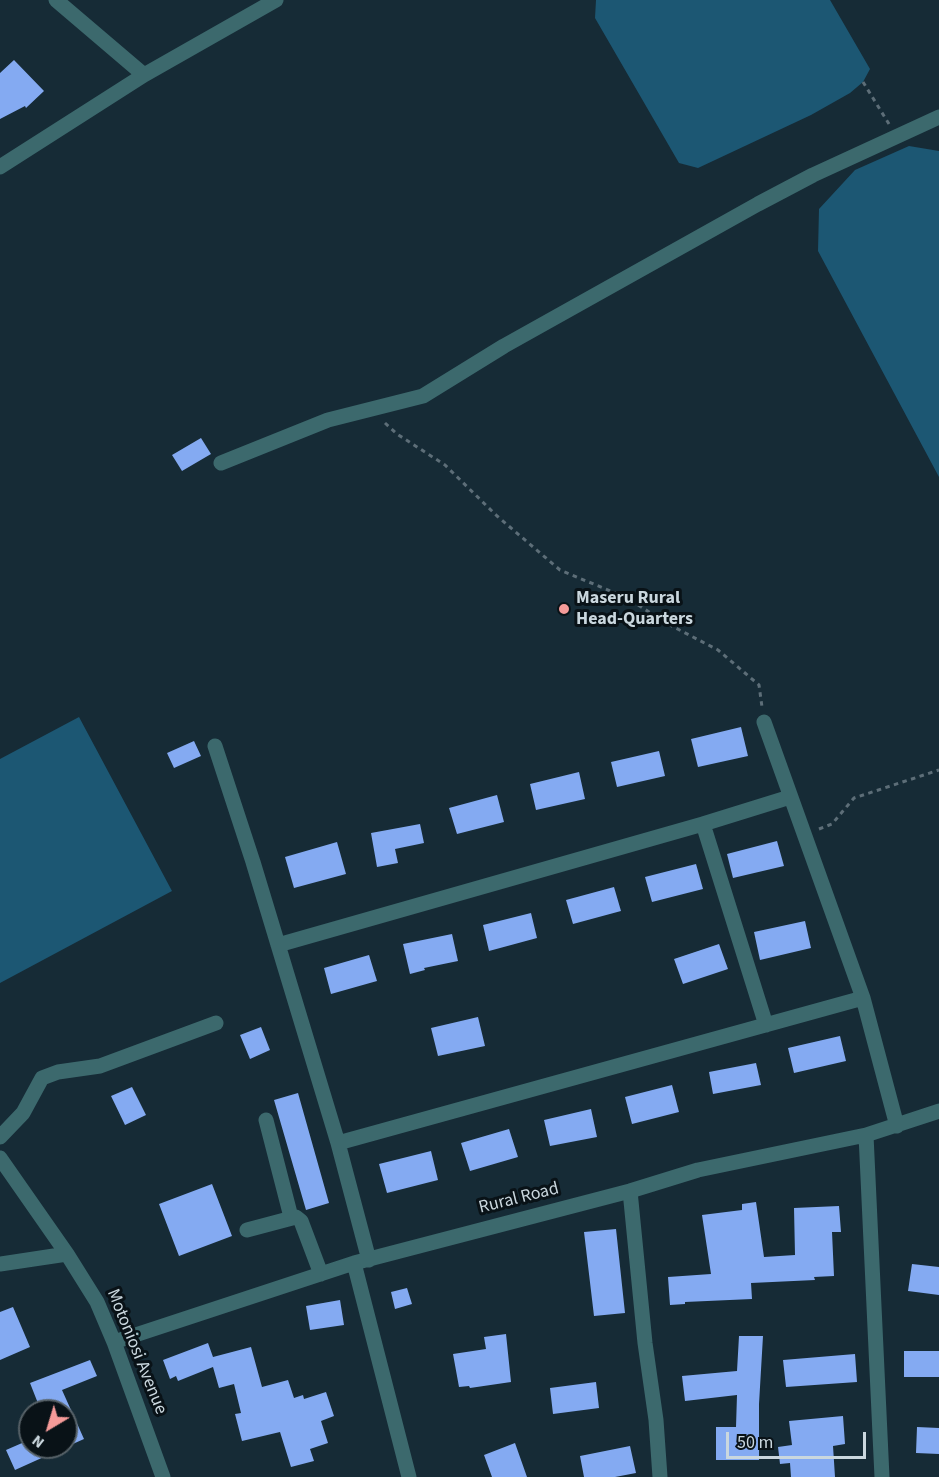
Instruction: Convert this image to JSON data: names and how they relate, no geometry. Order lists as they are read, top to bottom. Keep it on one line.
{"streets":{"street":["Rural Road","Motoniosi Avenue"]},"crossings":[["Rural Road","Motoniosi Avenue"]],"places":["Maseru Rural Head-Quarters"],"scale_bar":"50 m","north":"bottom left"}
